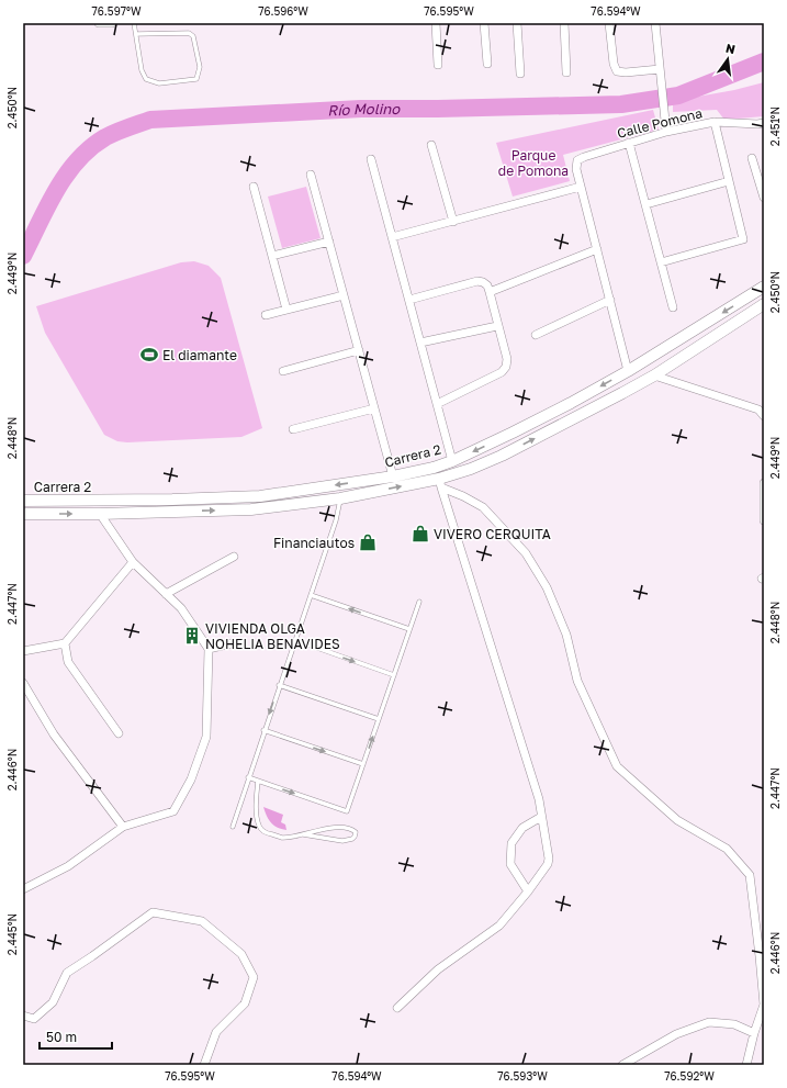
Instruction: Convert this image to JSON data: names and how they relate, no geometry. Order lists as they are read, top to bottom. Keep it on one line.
{"streets":{"main road":["Carrera 2"],"street":["Calle Pomona"]},"crossings":[["Calle Pomona","Carrera 2"]],"water":["Río Molino"],"parks":["Parque de Pomona"],"places":{"sports":["El diamante"],"shop":["VIVERO CERQUITA","Financiautos"],"building":["VIVIENDA OLGA NOHELIA BENAVIDES"]},"scale_bar":"50 m","north":"top","coordinates":["76.597°W","76.596°W","76.595°W","76.594°W","2.450°N","2.451°N","2.449°N","2.448°N","2.447°N","2.446°N","2.445°N","76.593°W","76.592°W"]}
